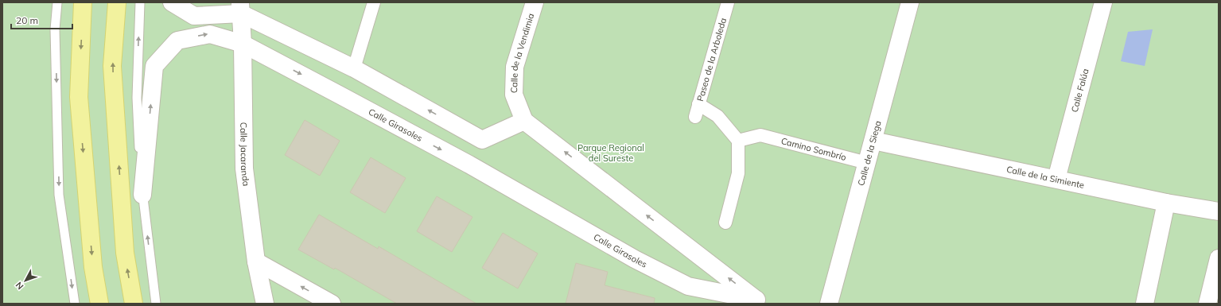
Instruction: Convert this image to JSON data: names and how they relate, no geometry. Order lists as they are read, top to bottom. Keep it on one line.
{"streets":{"street":["Calle de la Vendimia","Paseo de la Arboleda","Calle Falúa","Calle Girasoles","Camino Sombrío","Calle Jacaranda","Calle de la Siega","Calle de la Simiente"]},"crossings":[["Calle de la Vendimia","Calle Girasoles"],["Calle Falúa","Calle de la Simiente"],["Calle Girasoles","Calle Jacaranda"],["Camino Sombrío","Calle de la Siega"],["Calle de la Siega","Calle de la Simiente"]],"parks":["Parque Regional del Sureste"],"scale_bar":"20 m","north":"bottom left"}
